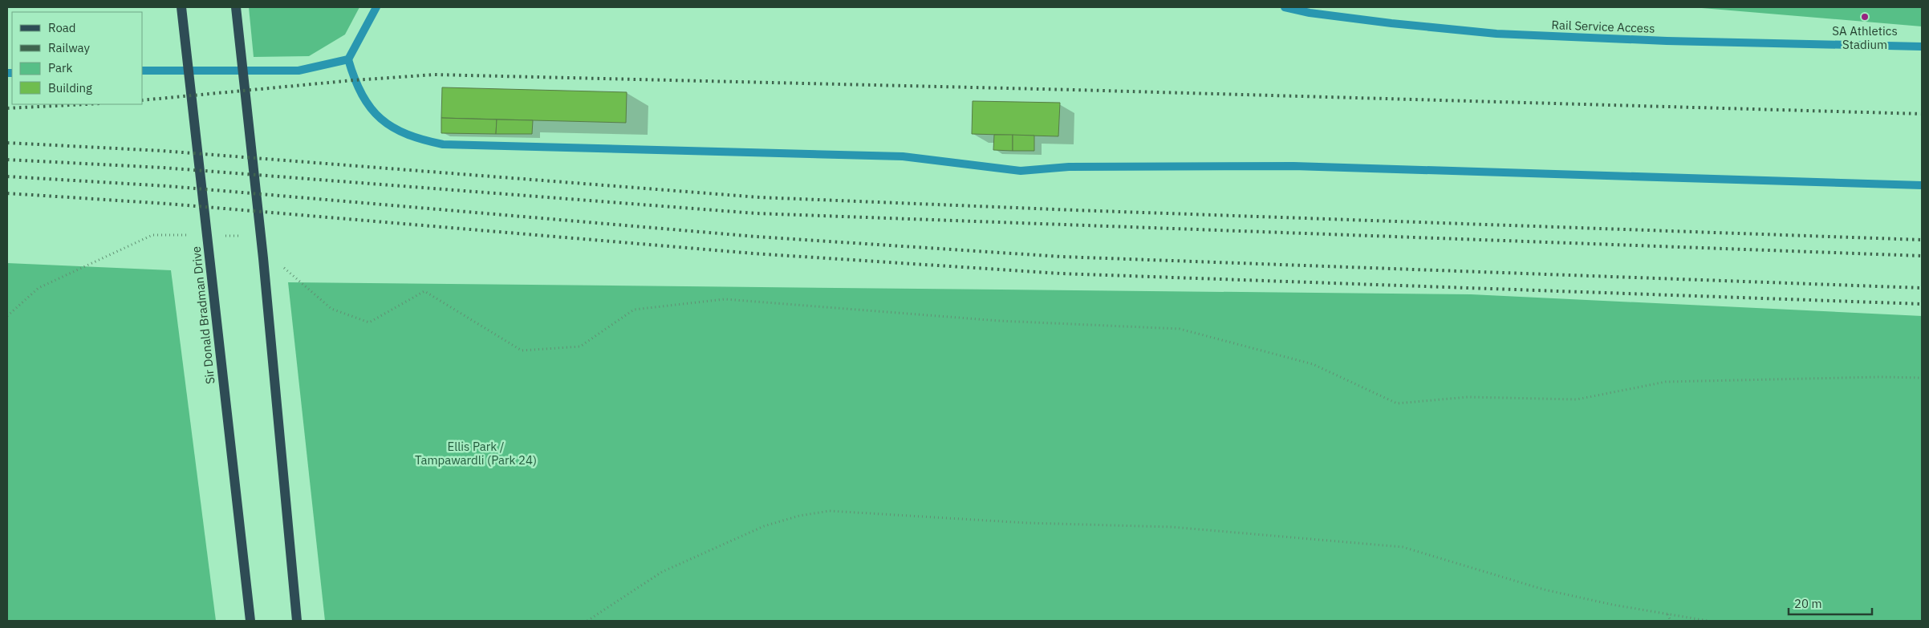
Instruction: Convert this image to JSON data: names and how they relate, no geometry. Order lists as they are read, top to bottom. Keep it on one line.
{"streets":{"main road":["Sir Donald Bradman Drive"],"lane":["Rail Service Access"]},"parks":["Ellis Park / Tampawardli (Park 24)"],"places":["SA Athletics Stadium"],"legend":["Road","Railway","Park","Building"],"scale_bar":"20 m"}
